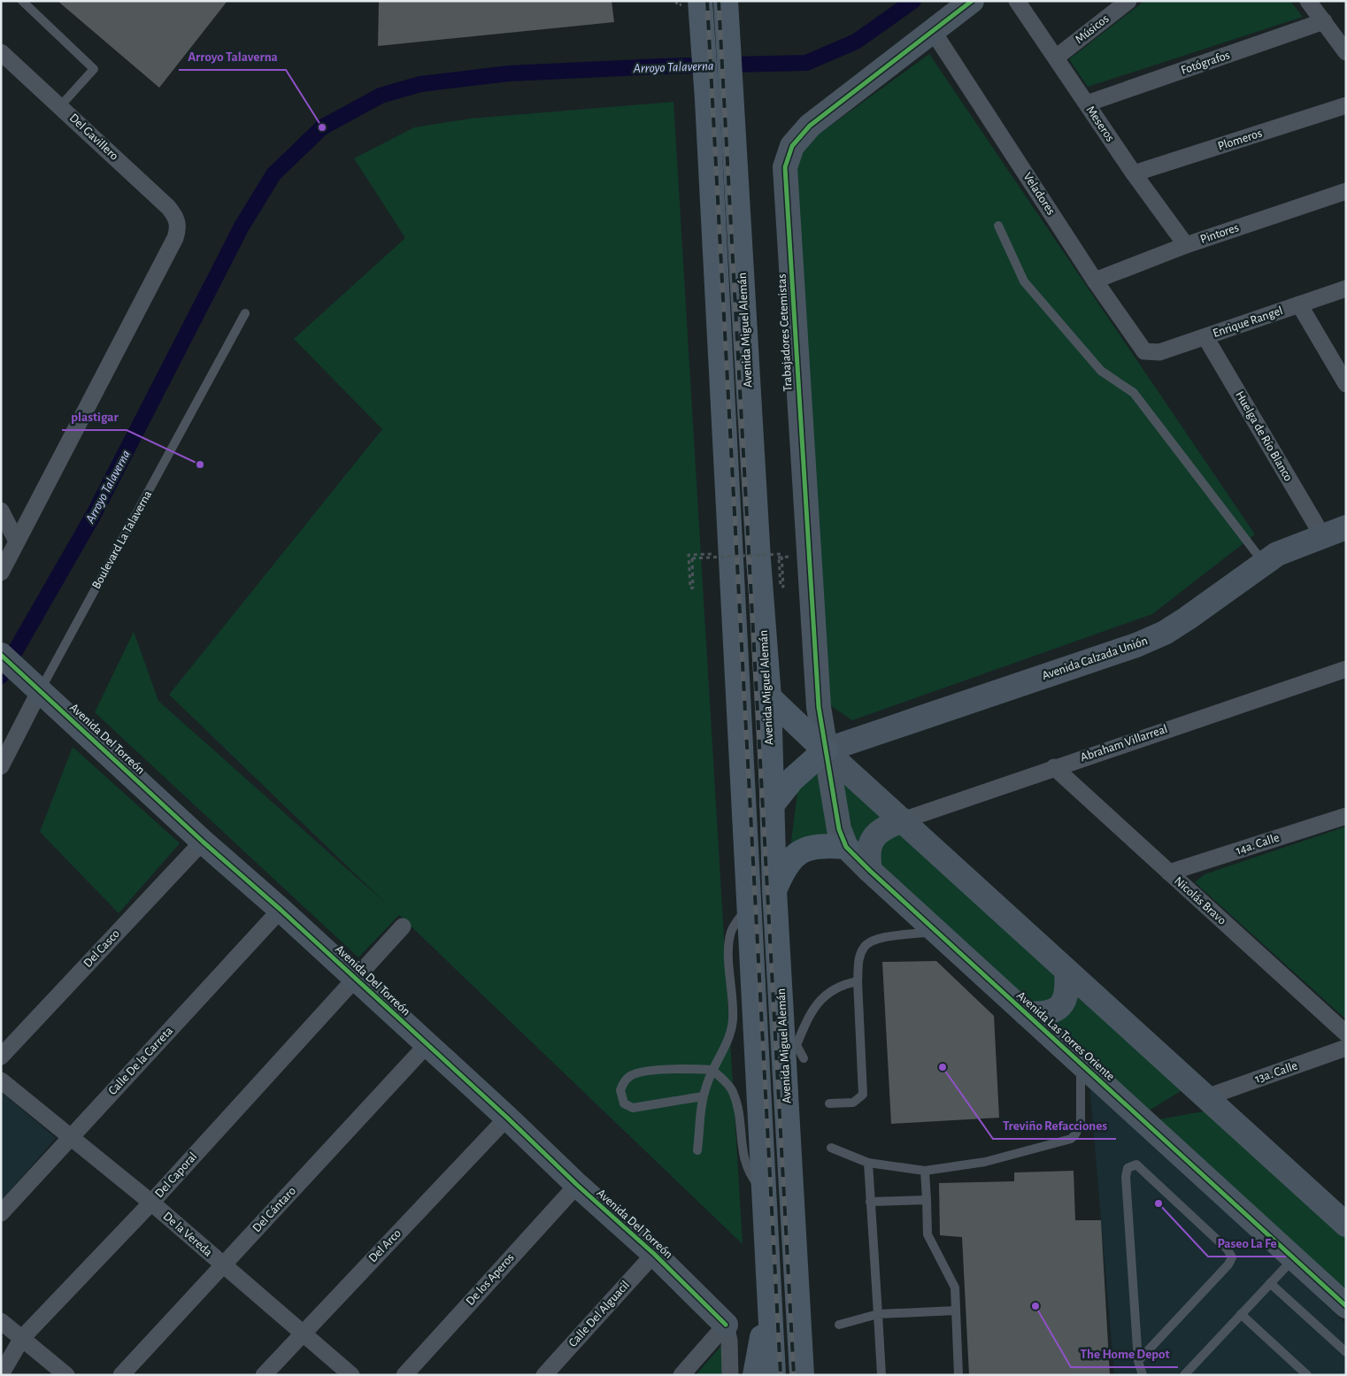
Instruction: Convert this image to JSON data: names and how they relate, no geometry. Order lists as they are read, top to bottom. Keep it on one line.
{"streets":{"highway":["Avenida Miguel Alemán"],"street":["Músicos","Fotógrafos","Meseros","Del Gavillero","Plomeros","Veladores","Pintores","Enrique Rangel","Trabajadores Cetemistas","Huelga de Río Blanco","Boulevard La Talaverna","Avenida Calzada Unión","Avenida Del Torreón","Abraham Villarreal","14a. Calle","Nicolás Bravo","Del Casco","Avenida Las Torres Oriente","Calle De la Carreta","13a. Calle","Del Caporal","Del Cántaro","De la Vereda","Del Arco","De los Aperos","Calle Del Alguacil"]},"crossings":[["Músicos","Meseros"],["Fotógrafos","Meseros"],["Meseros","Plomeros"],["Meseros","Pintores"],["Veladores","Pintores"],["Veladores","Enrique Rangel"],["Veladores","Trabajadores Cetemistas"],["Enrique Rangel","Huelga de Río Blanco"],["Trabajadores Cetemistas","Avenida Calzada Unión"],["Trabajadores Cetemistas","Avenida Las Torres Oriente"],["Huelga de Río Blanco","Avenida Calzada Unión"],["Boulevard La Talaverna","Avenida Del Torreón"],["Avenida Calzada Unión","Avenida Las Torres Oriente"],["Avenida Del Torreón","Del Casco"],["Avenida Del Torreón","Calle De la Carreta"],["Avenida Del Torreón","Del Caporal"],["Avenida Del Torreón","Del Cántaro"],["Avenida Del Torreón","Del Arco"],["Avenida Del Torreón","De los Aperos"],["Avenida Del Torreón","Calle Del Alguacil"],["Abraham Villarreal","Nicolás Bravo"],["14a. Calle","Nicolás Bravo"],["Calle De la Carreta","De la Vereda"],["Del Caporal","De la Vereda"],["Del Cántaro","De la Vereda"],["De la Vereda","Del Arco"]],"water":["Arroyo Talaverna"],"places":["Arroyo Talaverna","plastigar","Treviño Refacciones","Paseo La Fe","The Home Depot"]}
